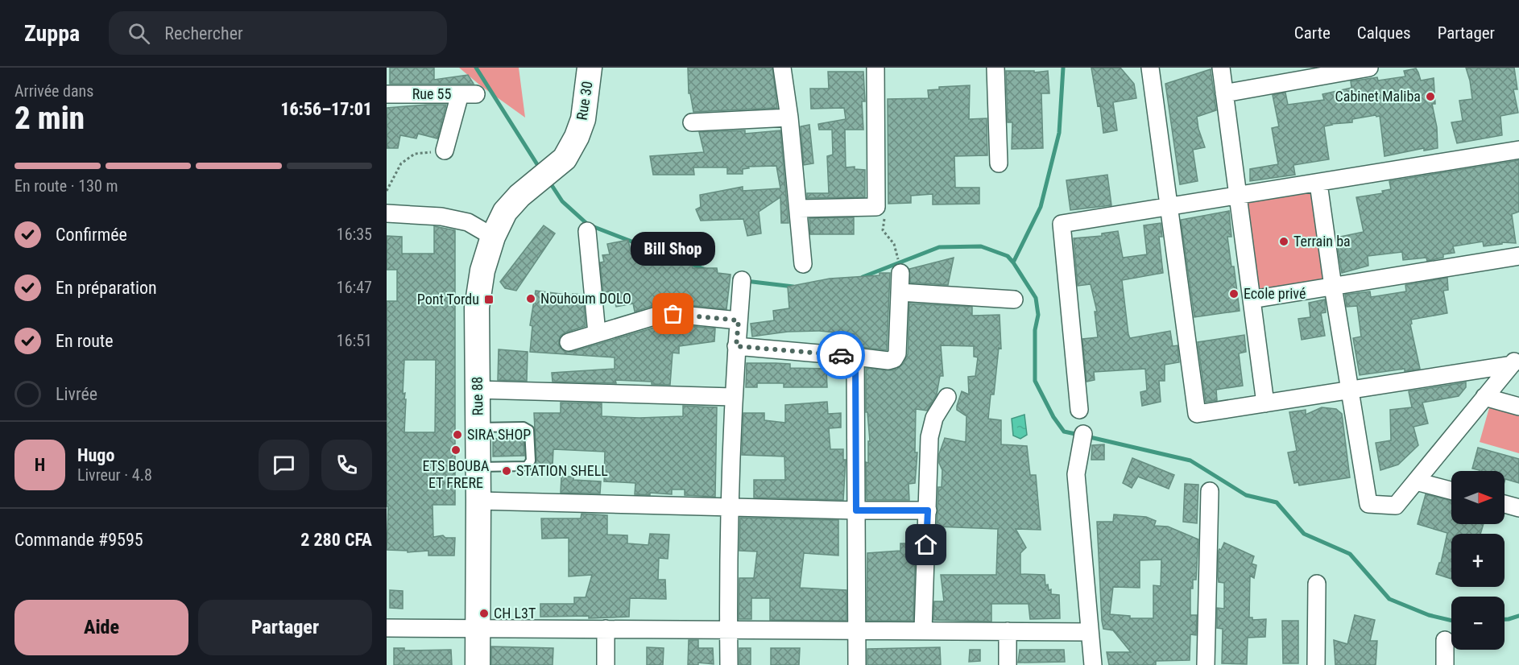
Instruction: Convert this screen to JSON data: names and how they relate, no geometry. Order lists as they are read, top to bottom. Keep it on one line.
{"streets":{"main road":["Rue 30","Rue 88"],"street":["Rue 55"]},"crossings":[["Rue 30","Rue 88"]],"places":{"other":["Cabinet Maliba","Terrain ba","Ecole privé","Nouhoum DOLO","Bill Shop","SIRA SHOP","ETS BOUBA ET FRERE","STATION SHELL","CH L3T"],"transit":["Pont Tordu"]},"north":"right","page":{"header":"Zuppa","search":"Rechercher","nav":["Carte","Calques","Partager"],"heading":["2 min","Arrivée dans","16:56–17:01"],"panel":["Hugo","Livreur · 4.8","Commande #9595","2 280 CFA"],"bar":"En route · 130 m","list":[["Confirmée","16:35"],["En préparation","16:47"],["En route","16:51"],"Livrée"],"bubble":"Bill Shop","round":"H","map_buttons":["+","−"],"buttons":["Aide","Partager"]}}
